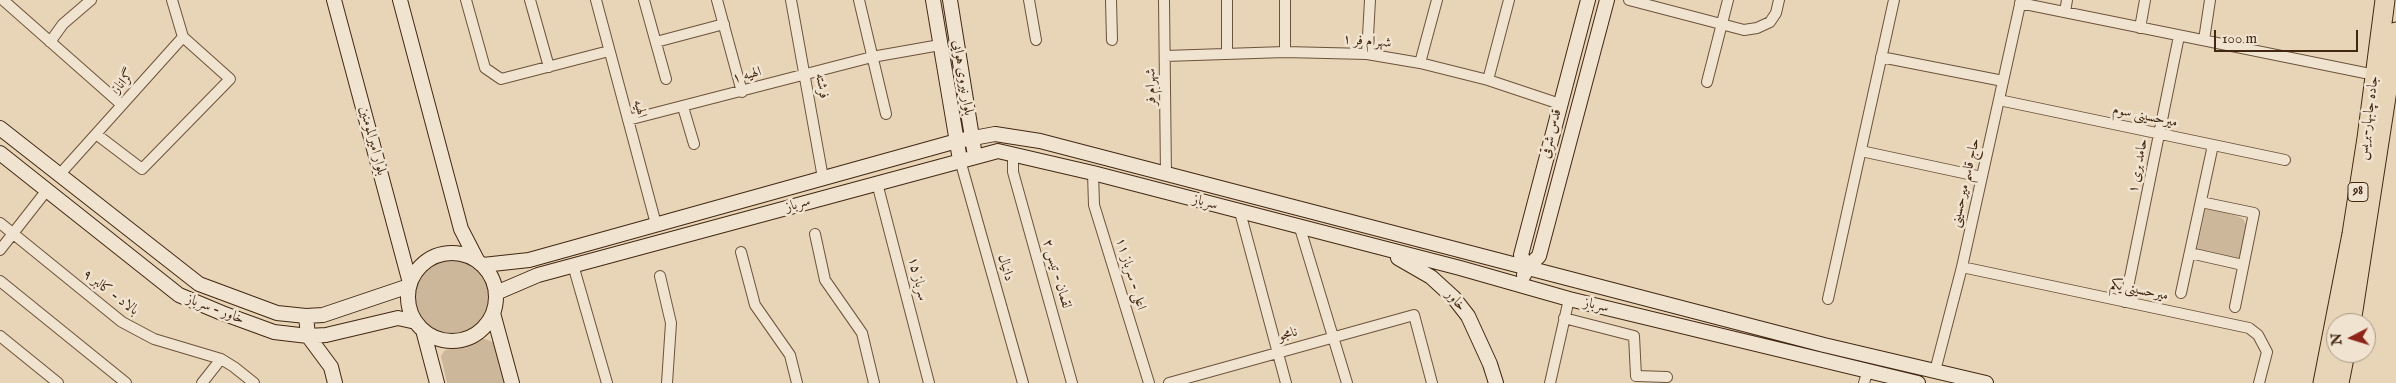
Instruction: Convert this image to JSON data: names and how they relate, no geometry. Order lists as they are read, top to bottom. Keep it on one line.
{"streets":{"highway":["جاده چابهار-بریس","98"],"street":["شهرام فر ۱","الهیه ۱","بلوار نیروی هوایی","گراناز","فرشته","شهرام فر","الهیه","میرحسینی سوم","قدس شرقی","بلوار امیرالمومنین","حامد بری ۱","حاج قاسم میرحسینی","سرباز","دانیال","لقمان - تیس ۲","اعلی - سرباز ۱۱","سرباز ۱۵","میرحسینی یکم","بالاد - کالبر ۹","خاور","خاور - سرباز","نامجو"]},"crossings":[["شهرام فر ۱","شهرام فر"],["شهرام فر ۱","قدس شرقی"],["الهیه ۱","بلوار نیروی هوایی"],["الهیه ۱","فرشته"],["الهیه ۱","الهیه"],["بلوار نیروی هوایی","سرباز"],["بلوار نیروی هوایی","دانیال"],["گراناز","خاور - سرباز"],["فرشته","سرباز"],["شهرام فر","سرباز"],["الهیه","سرباز"],["میرحسینی سوم","حامد بری ۱"],["میرحسینی سوم","حاج قاسم میرحسینی"],["قدس شرقی","سرباز"],["بلوار امیرالمومنین","سرباز"],["بلوار امیرالمومنین","خاور - سرباز"],["حامد بری ۱","میرحسینی یکم"],["حاج قاسم میرحسینی","سرباز"],["حاج قاسم میرحسینی","میرحسینی یکم"],["سرباز","دانیال"],["سرباز","لقمان - تیس ۲"],["سرباز","اعلی - سرباز ۱۱"],["سرباز","سرباز ۱۵"],["سرباز","خاور"],["سرباز","خاور - سرباز"]],"scale_bar":"100 m","north":"left"}
